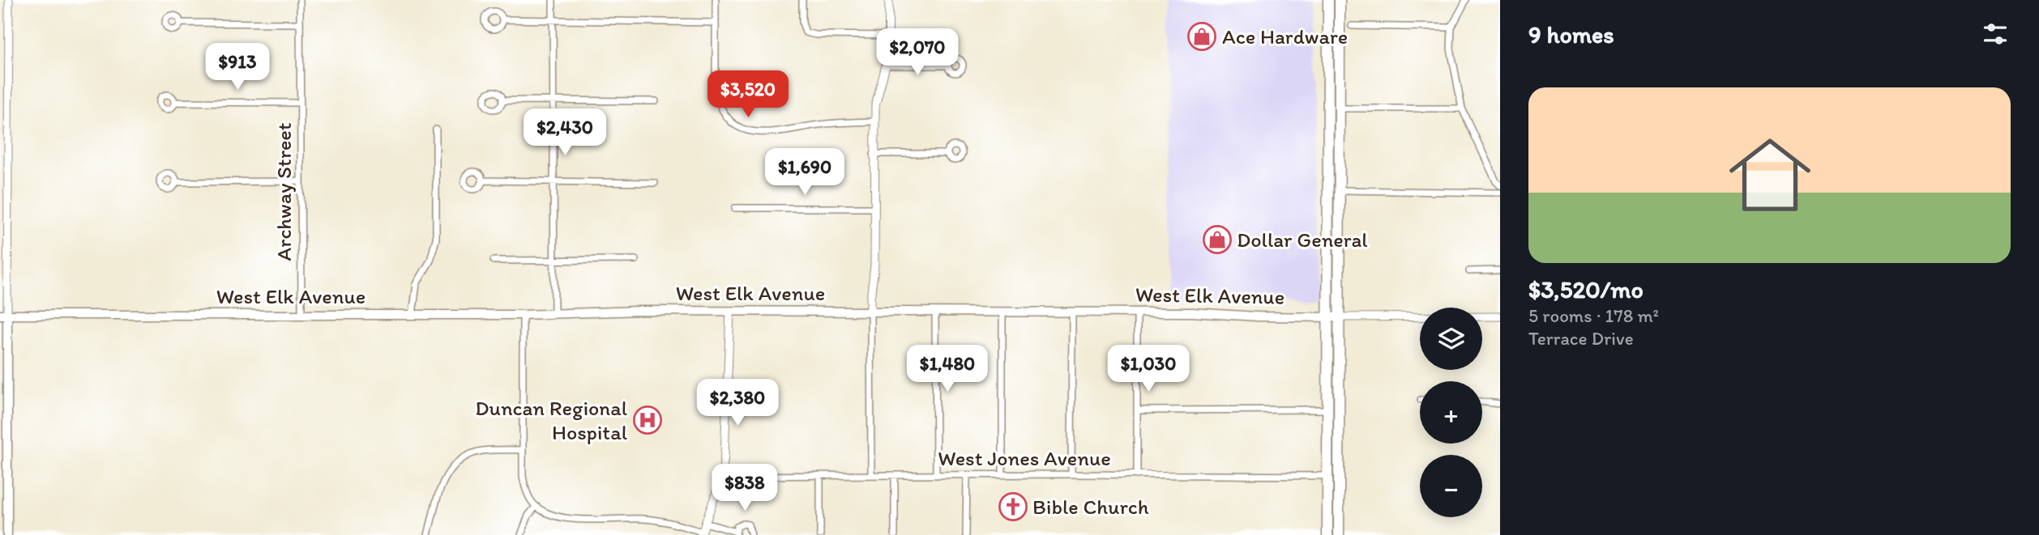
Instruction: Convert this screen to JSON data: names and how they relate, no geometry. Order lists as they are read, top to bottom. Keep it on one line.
{"streets":{"main road":["West Elk Avenue"],"street":["Archway Street","West Jones Avenue"]},"crossings":[["Archway Street","West Elk Avenue"]],"places":{"shop":["Ace Hardware","Dollar General"],"hospital":["Duncan Regional Hospital"],"church":["Bible Church"]},"page":{"heading":"9 homes","price":["$2,070","$913","$3,520","$2,430","$1,690","$1,480","$1,030","$2,380","$838"],"list":[{"name":"$3,520/mo","note":"5 rooms · 178 m² · Terrace Drive"}],"map_buttons":["+","−"]}}
